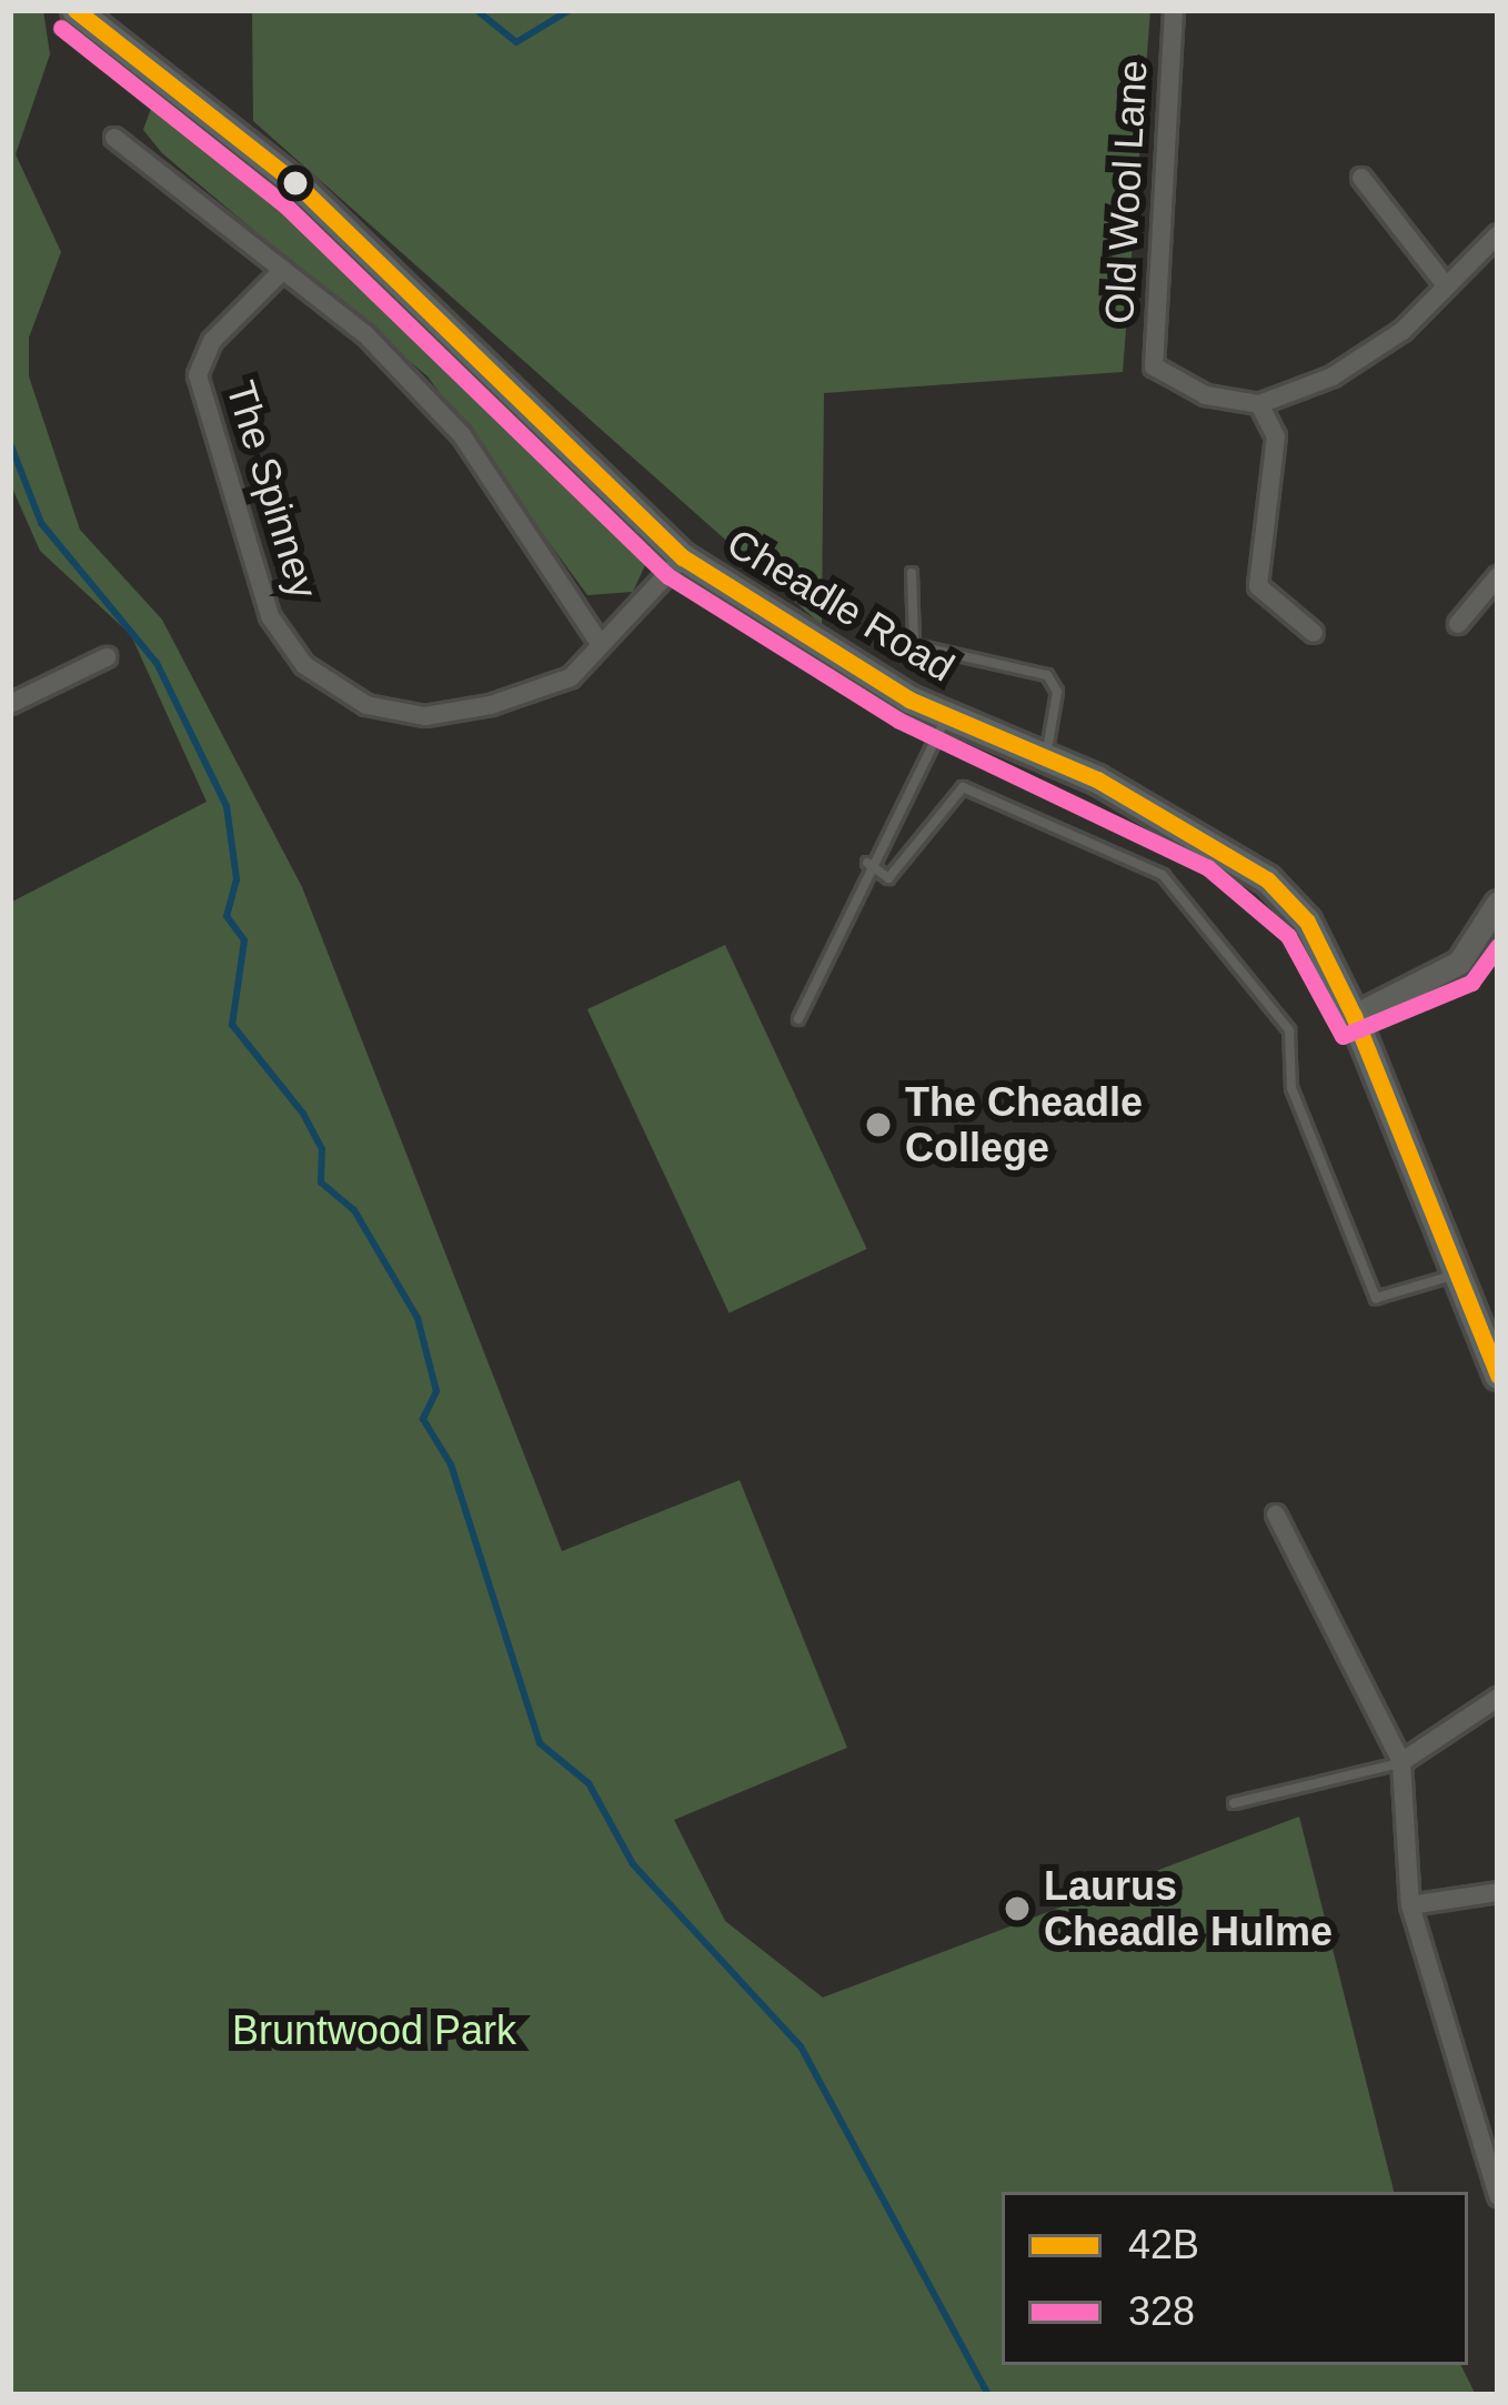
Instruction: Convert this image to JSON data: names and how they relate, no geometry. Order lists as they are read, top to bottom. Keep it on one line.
{"streets":{"main road":["Cheadle Road"],"street":["Old Wool Lane","The Spinney"]},"crossings":[["The Spinney","Cheadle Road"]],"parks":["Bruntwood Park"],"places":["The Cheadle College","Laurus Cheadle Hulme"],"lines":["transit line 42B","transit line 328"],"legend":["42B","328"]}
